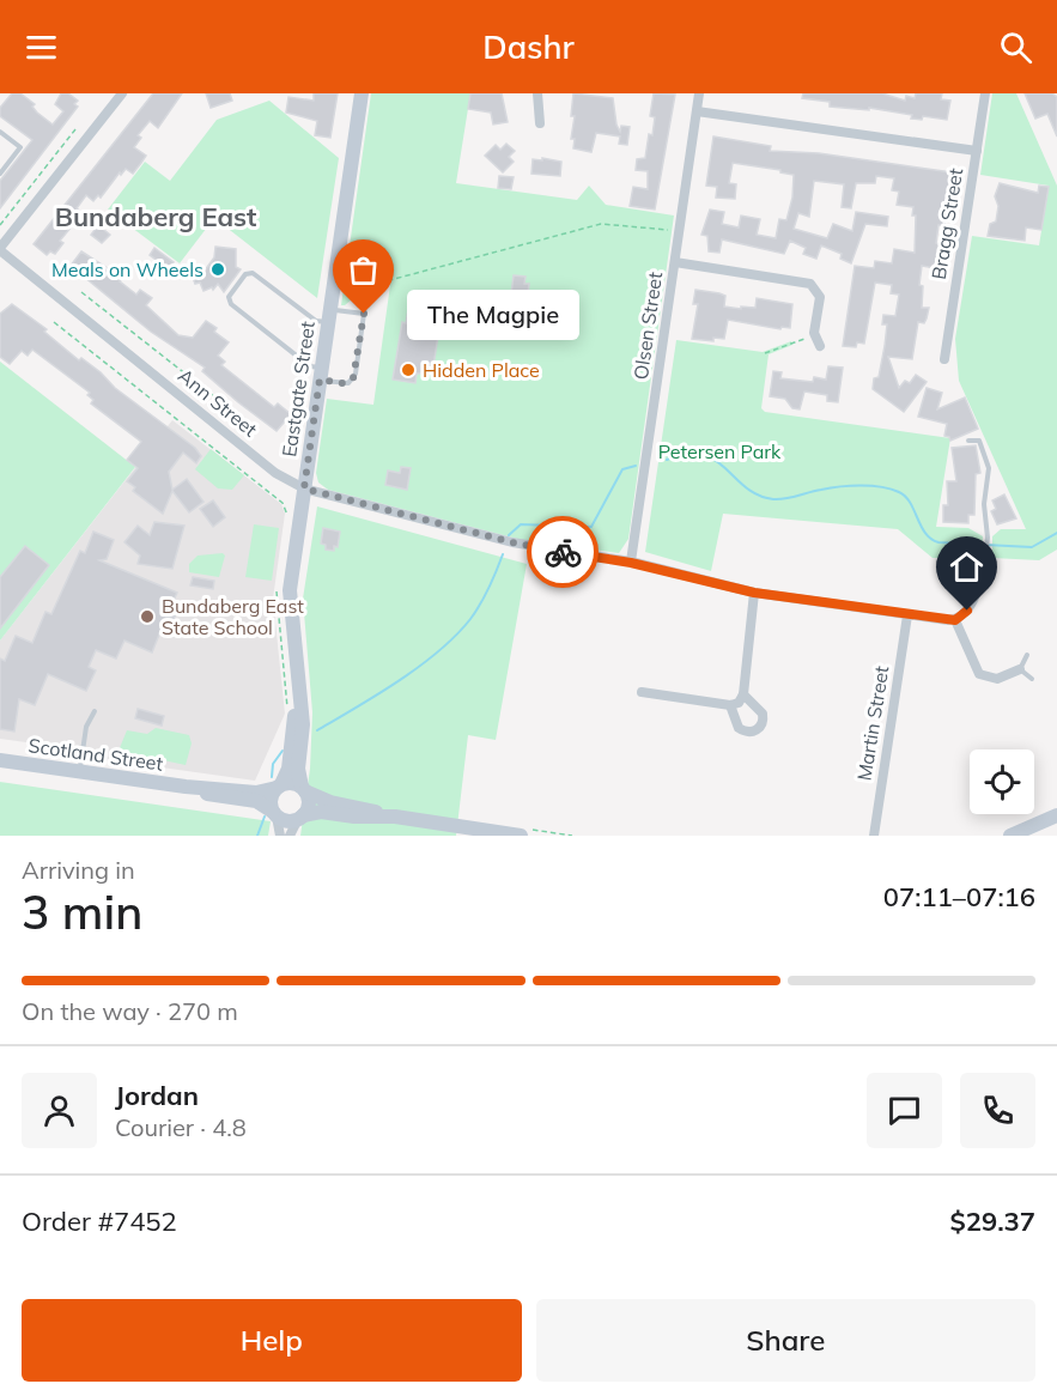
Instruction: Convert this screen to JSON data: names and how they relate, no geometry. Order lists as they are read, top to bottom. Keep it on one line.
{"streets":{"street":["Bragg Street","Olsen Street","Eastgate Street","Ann Street","Martin Street","Scotland Street"]},"crossings":[["Olsen Street","Ann Street"],["Eastgate Street","Ann Street"],["Eastgate Street","Scotland Street"],["Ann Street","Martin Street"]],"districts":["Bundaberg East"],"parks":["Petersen Park"],"places":["Meals on Wheels","The Magpie","Hidden Place","Bundaberg East State School"],"page":{"header":"Dashr","bubble":"The Magpie","heading":["3 min","Arriving in","07:11–07:16"],"panel":["Jordan","Courier · 4.8","Order #7452","$29.37"],"bar":"On the way · 270 m","buttons":["Help","Share"]}}
